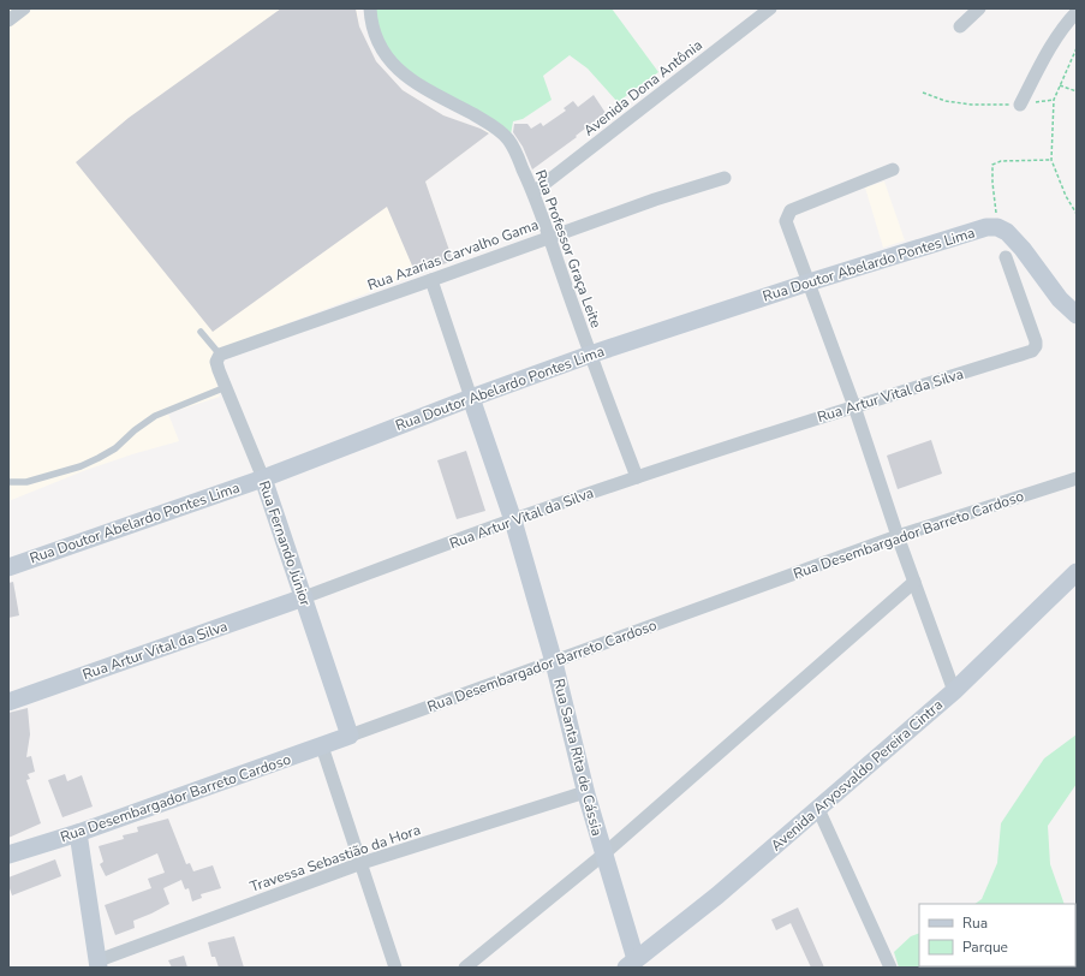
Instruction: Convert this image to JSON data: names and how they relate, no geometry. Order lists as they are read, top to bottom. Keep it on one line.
{"streets":{"main road":["Rua Doutor Abelardo Pontes Lima","Rua Artur Vital da Silva","Rua Desembargador Barreto Cardoso","Rua Fernando Júnior","Rua Santa Rita de Cássia","Avenida Aryosvaldo Pereira Cintra"],"street":["Avenida Dona Antônia","Rua Professor Graça Leite","Rua Azarias Carvalho Gama","Travessa Sebastião da Hora"]},"crossings":[["Avenida Dona Antônia","Rua Professor Graça Leite"],["Rua Professor Graça Leite","Rua Azarias Carvalho Gama"],["Rua Professor Graça Leite","Rua Doutor Abelardo Pontes Lima"],["Rua Professor Graça Leite","Rua Artur Vital da Silva"],["Rua Azarias Carvalho Gama","Rua Fernando Júnior"],["Rua Azarias Carvalho Gama","Rua Santa Rita de Cássia"],["Rua Doutor Abelardo Pontes Lima","Rua Fernando Júnior"],["Rua Doutor Abelardo Pontes Lima","Rua Santa Rita de Cássia"],["Rua Artur Vital da Silva","Rua Fernando Júnior"],["Rua Artur Vital da Silva","Rua Santa Rita de Cássia"],["Rua Desembargador Barreto Cardoso","Rua Fernando Júnior"],["Rua Desembargador Barreto Cardoso","Rua Santa Rita de Cássia"],["Rua Santa Rita de Cássia","Avenida Aryosvaldo Pereira Cintra"],["Rua Santa Rita de Cássia","Travessa Sebastião da Hora"]],"legend":["Rua","Parque"]}
